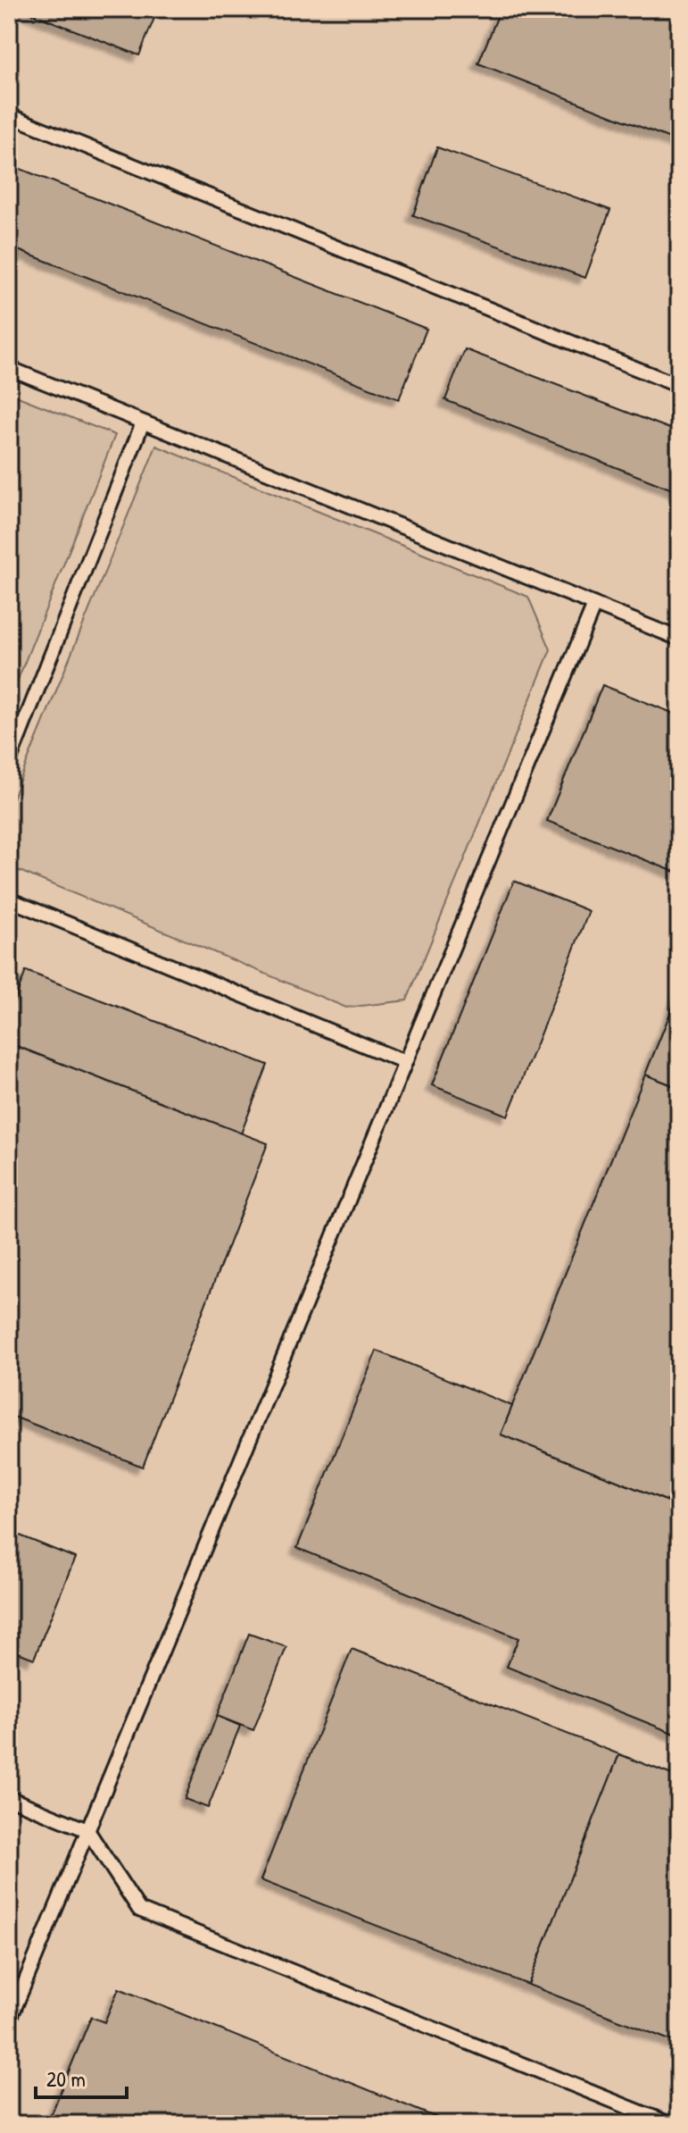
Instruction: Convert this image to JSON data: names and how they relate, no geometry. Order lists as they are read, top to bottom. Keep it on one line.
{"scale_bar":"20 m"}
